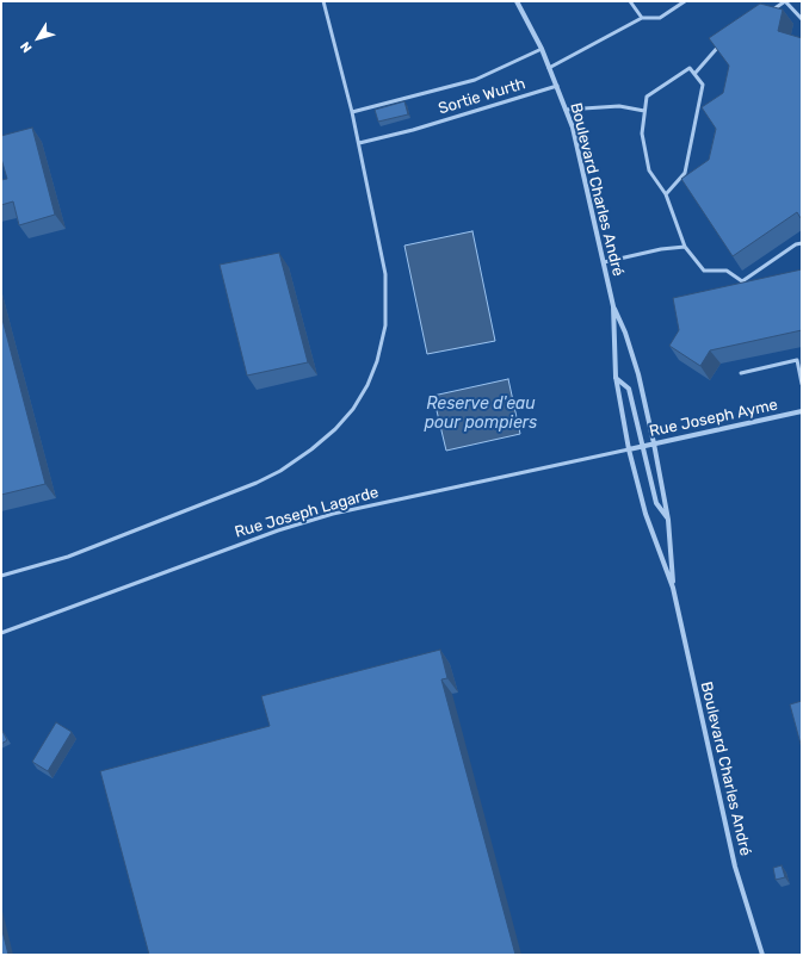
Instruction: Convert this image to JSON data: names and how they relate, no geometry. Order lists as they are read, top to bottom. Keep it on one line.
{"streets":{"street":["Boulevard Charles André","Rue Joseph Ayme"],"lane":["Sortie Wurth","Rue Joseph Lagarde"]},"crossings":[["Sortie Wurth","Boulevard Charles André"],["Boulevard Charles André","Rue Joseph Ayme"],["Boulevard Charles André","Rue Joseph Lagarde"],["Rue Joseph Ayme","Rue Joseph Lagarde"]],"water":["Reserve d'eau pour pompiers"],"north":"bottom left"}
